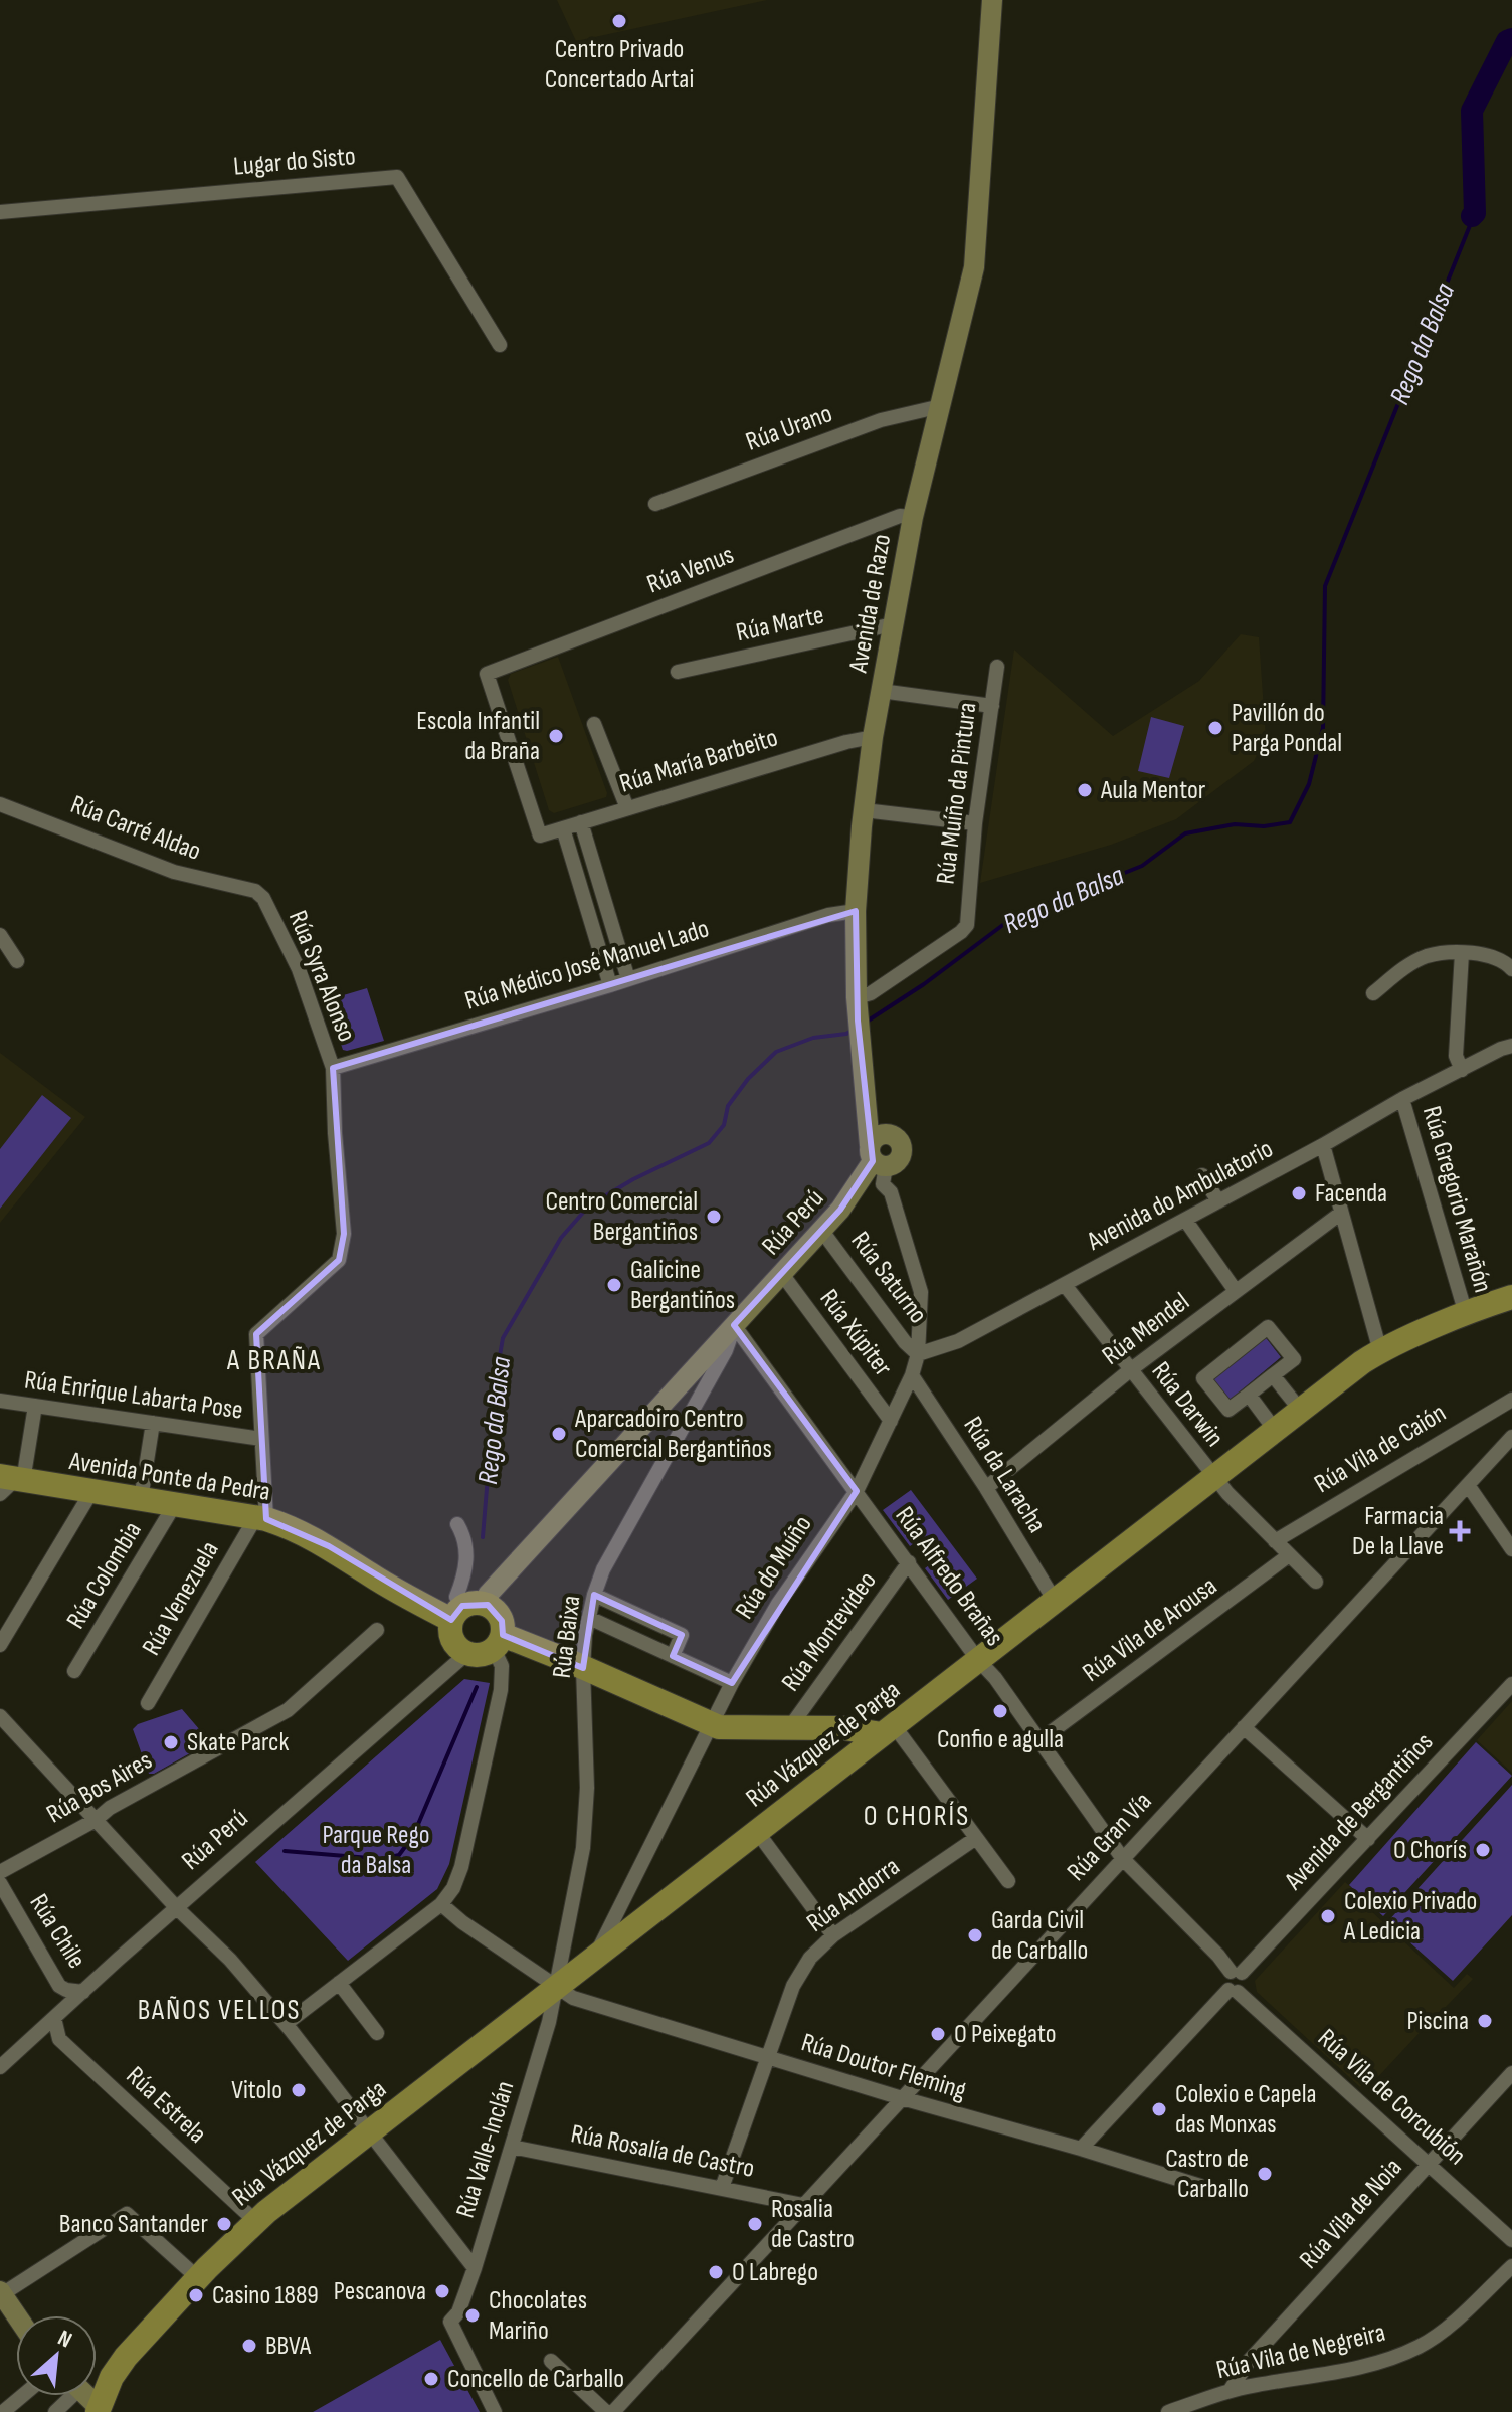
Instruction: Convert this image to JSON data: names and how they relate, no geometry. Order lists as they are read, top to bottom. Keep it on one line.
{"streets":{"main road":["Avenida Ponte da Pedra","Rúa Vázquez de Parga"],"street":["Lugar do Sisto","Rúa Urano","Rúa Venus","Avenida de Razo","Rúa Marte","Rúa María Barbeito","Rúa Muíño da Pintura","Rúa Carré Aldao","Rúa Médico José Manuel Lado","Rúa Syra Alonso","Avenida do Ambulatorio","Rúa Gregorio Marañón","Rúa Perú","Rúa Saturno","Rúa Mendel","Rúa Xúpiter","Rúa Enrique Labarta Pose","Rúa Darwin","Rúa Vila de Caión","Rúa da Laracha","Rúa do Muíño","Rúa Colombia","Rúa Alfredo Brañas","Rúa Venezuela","Rúa Vila de Arousa","Rúa Montevideo","Rúa Baixa","Rúa Bos Aires","Avenida de Bergantiños","Rúa Gran Vía","Rúa Andorra","Rúa Chile","Rúa Doutor Fleming","Rúa Vila de Corcubión","Rúa Estrela","Rúa Valle-Inclán","Rúa Rosalía de Castro","Rúa Vila de Noia","Rúa Vila de Negreira"]},"crossings":[["Rúa Urano","Avenida de Razo"],["Rúa Venus","Avenida de Razo"],["Rúa Venus","Rúa María Barbeito"],["Avenida de Razo","Rúa Marte"],["Avenida de Razo","Rúa María Barbeito"],["Avenida de Razo","Rúa Muíño da Pintura"],["Avenida de Razo","Rúa Médico José Manuel Lado"],["Avenida de Razo","Rúa Perú"],["Avenida de Razo","Rúa do Muíño"],["Rúa Carré Aldao","Rúa Syra Alonso"],["Rúa Médico José Manuel Lado","Rúa Syra Alonso"],["Rúa Syra Alonso","Rúa Enrique Labarta Pose"],["Avenida do Ambulatorio","Rúa Gregorio Marañón"],["Avenida do Ambulatorio","Rúa Saturno"],["Avenida do Ambulatorio","Rúa Darwin"],["Avenida do Ambulatorio","Rúa do Muíño"],["Rúa Gregorio Marañón","Rúa Vázquez de Parga"],["Rúa Perú","Rúa Saturno"],["Rúa Perú","Rúa Xúpiter"],["Rúa Perú","Avenida Ponte da Pedra"],["Rúa Perú","Rúa do Muíño"],["Rúa Perú","Rúa Alfredo Brañas"],["Rúa Perú","Rúa Baixa"],["Rúa Perú","Rúa Chile"],["Rúa Perú","Rúa Estrela"],["Rúa Saturno","Rúa do Muíño"],["Rúa Mendel","Rúa Darwin"],["Rúa Mendel","Rúa da Laracha"],["Rúa Xúpiter","Rúa do Muíño"],["Rúa Darwin","Rúa Vila de Caión"],["Rúa Darwin","Rúa Vila de Arousa"],["Rúa Darwin","Rúa Vázquez de Parga"],["Rúa da Laracha","Rúa do Muíño"],["Rúa da Laracha","Rúa Vázquez de Parga"],["Avenida Ponte da Pedra","Rúa Colombia"],["Avenida Ponte da Pedra","Rúa Venezuela"],["Rúa do Muíño","Rúa Alfredo Brañas"],["Rúa do Muíño","Rúa Vázquez de Parga"],["Rúa Alfredo Brañas","Rúa Vila de Arousa"],["Rúa Alfredo Brañas","Rúa Montevideo"],["Rúa Alfredo Brañas","Rúa Baixa"],["Rúa Alfredo Brañas","Rúa Vázquez de Parga"],["Rúa Alfredo Brañas","Rúa Gran Vía"],["Rúa Baixa","Rúa Vázquez de Parga"],["Rúa Baixa","Rúa Doutor Fleming"],["Rúa Baixa","Rúa Valle-Inclán"],["Rúa Vázquez de Parga","Rúa Doutor Fleming"],["Rúa Vázquez de Parga","Rúa Estrela"],["Rúa Vázquez de Parga","Rúa Valle-Inclán"],["Rúa Gran Vía","Rúa Doutor Fleming"],["Rúa Gran Vía","Rúa Rosalía de Castro"],["Rúa Andorra","Rúa Doutor Fleming"],["Rúa Andorra","Rúa Rosalía de Castro"],["Rúa Doutor Fleming","Rúa Valle-Inclán"],["Rúa Vila de Corcubión","Rúa Vila de Noia"],["Rúa Valle-Inclán","Rúa Rosalía de Castro"],["Rúa Vila de Noia","Rúa Vila de Negreira"]],"districts":["A BRAÑA","O CHORÍS","BAÑOS VELLOS"],"water":["Rego da Balsa"],"parks":["Parque Rego da Balsa"],"places":{"other":["Centro Privado Concertado Artai","Pavillón do Parga Pondal","Escola Infantil da Braña","Aula Mentor","Facenda","Centro Comercial Bergantiños","Galicine Bergantiños","Aparcadoiro Centro Comercial Bergantiños","Confio e agulla","Skate Parck","O Chorís","Colexio Privado A Ledicia","Garda Civil de Carballo","Piscina","O Peixegato","Vitolo","Colexio e Capela das Monxas","Castro de Carballo","Banco Santander","Rosalia de Castro","O Labrego","Pescanova","Casino 1889","Chocolates Mariño","BBVA","Concello de Carballo"],"health":["Farmacia De la Llave"]},"north":"top right"}
